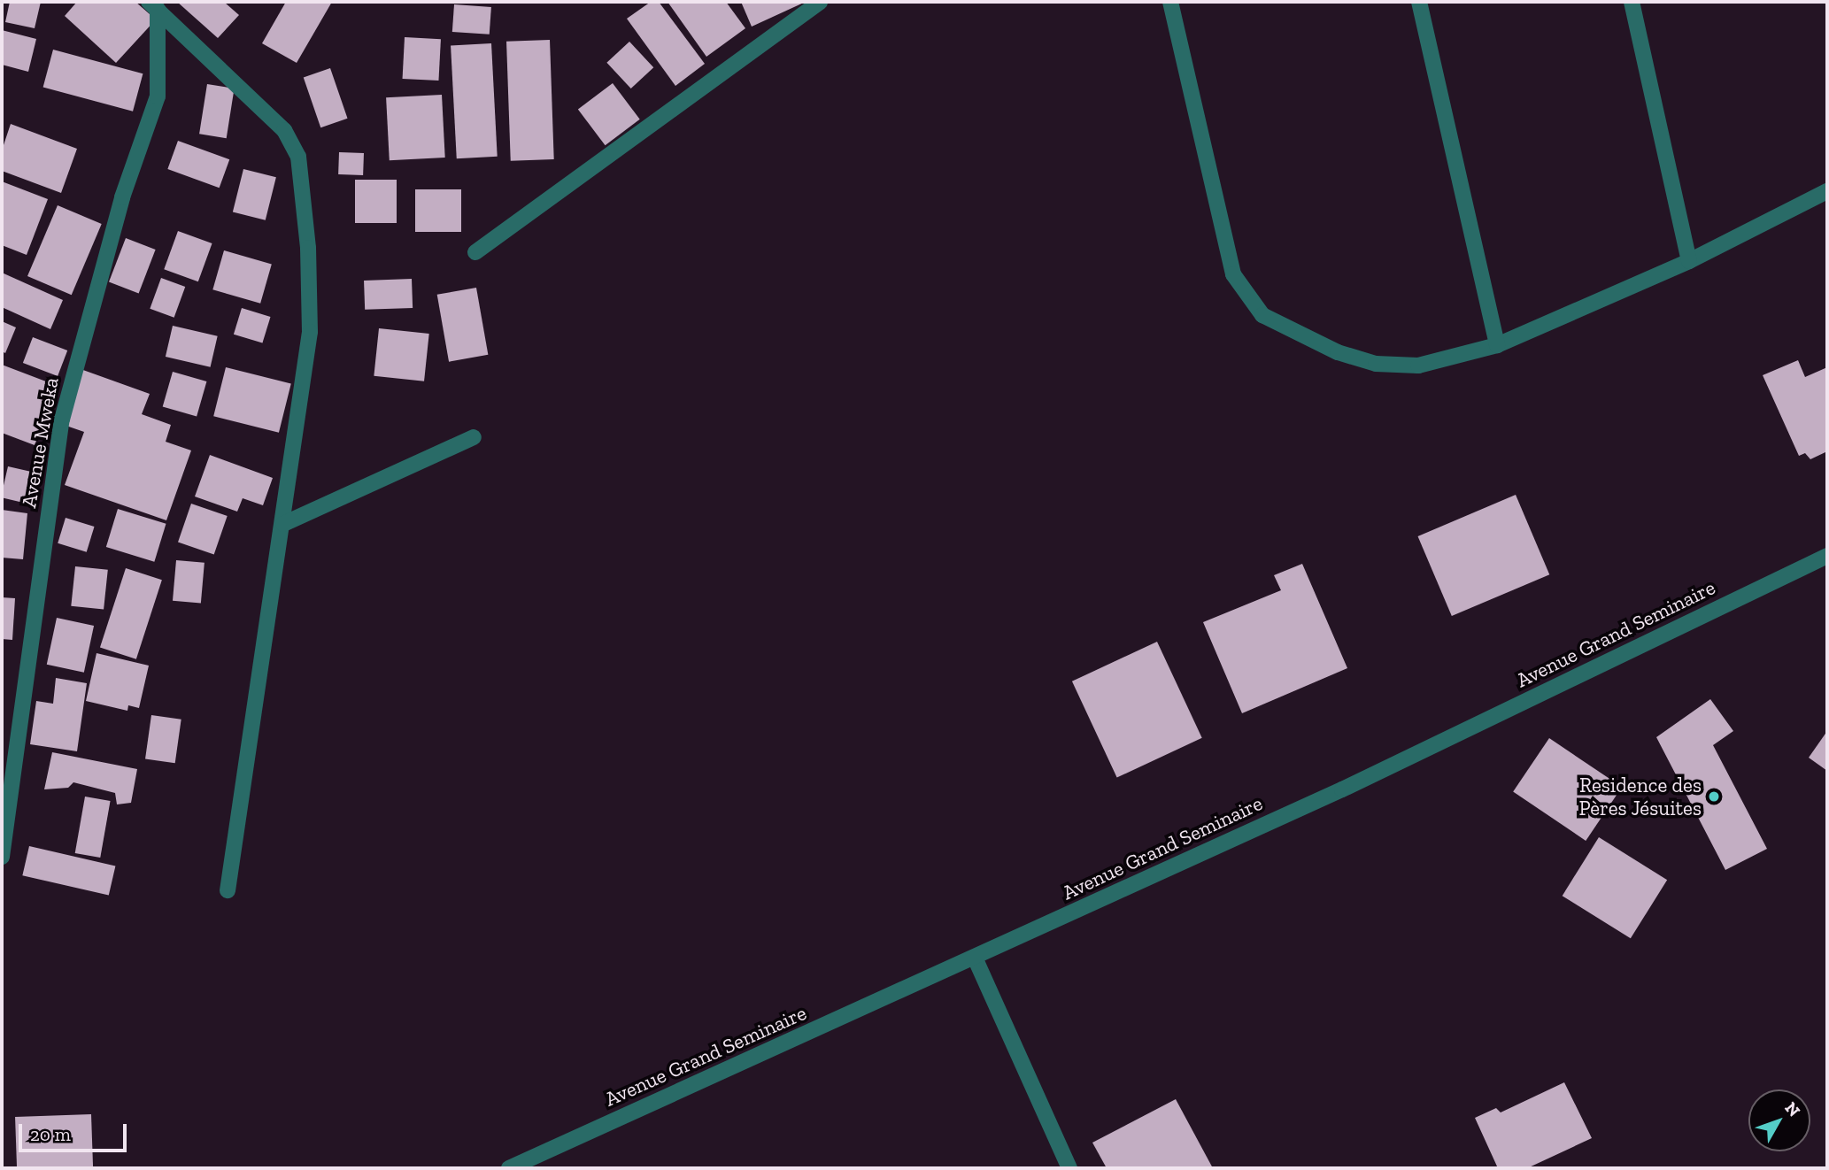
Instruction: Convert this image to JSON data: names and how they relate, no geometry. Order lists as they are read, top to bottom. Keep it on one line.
{"streets":{"street":["Avenue Mweka","Avenue Grand Seminaire"]},"places":["Residence des Pères Jésuites"],"scale_bar":"20 m","north":"top right"}
